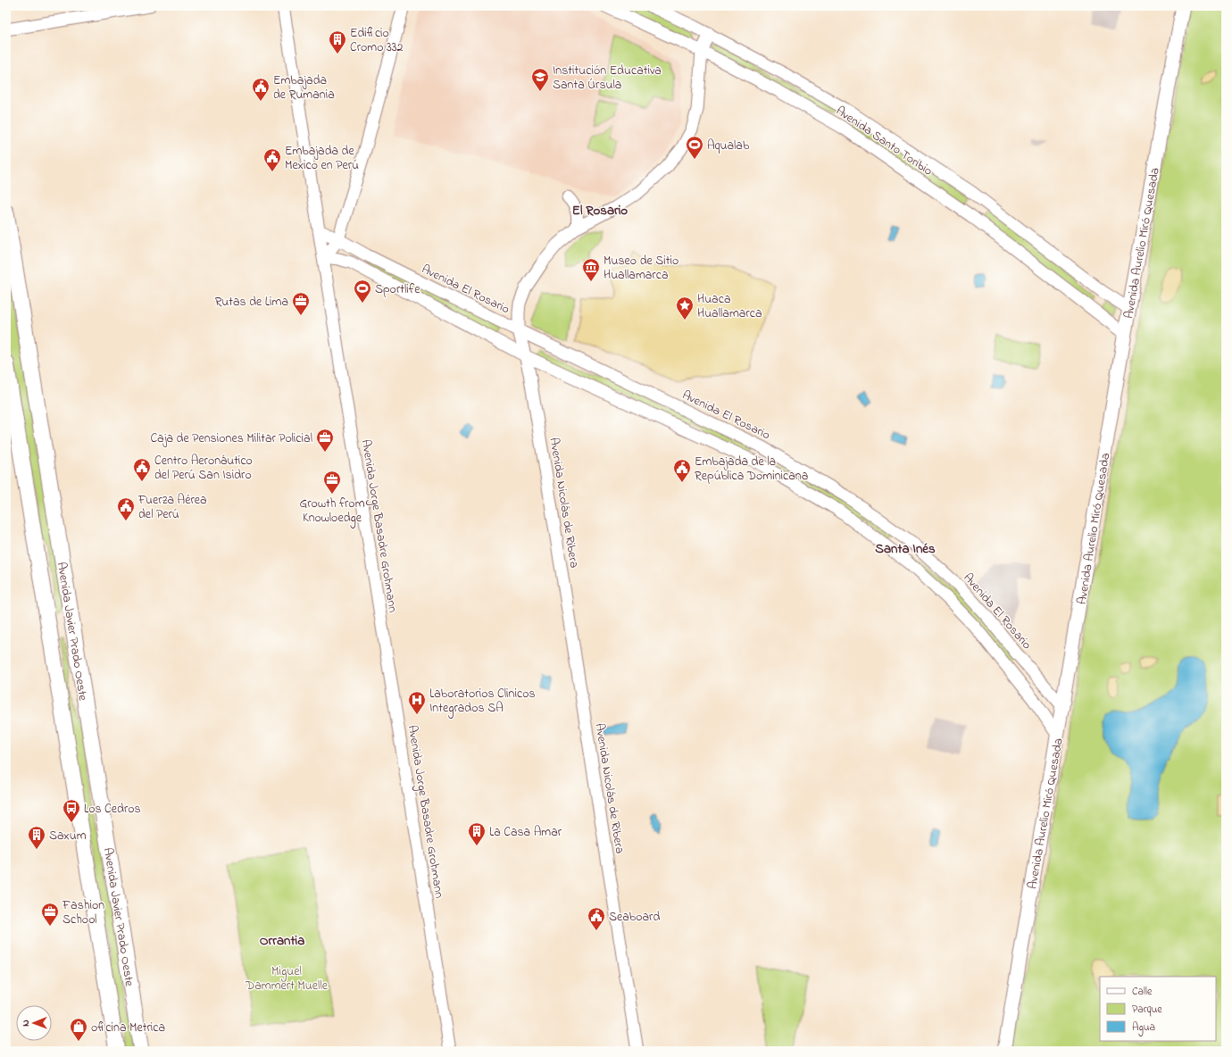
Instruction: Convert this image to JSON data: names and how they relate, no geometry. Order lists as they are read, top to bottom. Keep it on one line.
{"streets":{"main road":["Avenida Aurelio Miró Quesada","Avenida Javier Prado Oeste"],"street":["Avenida Santo Toribio","Avenida El Rosario","Avenida Nicolás de Ribera","Avenida Jorge Basadre Grohmann"]},"crossings":[["Avenida Santo Toribio","Avenida Aurelio Miró Quesada"],["Avenida Santo Toribio","Avenida Nicolás de Ribera"],["Avenida Aurelio Miró Quesada","Avenida El Rosario"],["Avenida El Rosario","Avenida Nicolás de Ribera"],["Avenida El Rosario","Avenida Jorge Basadre Grohmann"]],"districts":["El Rosario","Santa Inés","Orrantia"],"parks":["Miguel Dammert Muelle"],"places":{"building":["Edificio Cromo 332","La Casa Amar","Saxum"],"school or university":["Institución Educativa Santa Úrsula"],"public building":["Embajada de Rumania","Embajada de Mexico en Perú","Centro Aeronáutico del Perú San Isidro","Embajada de la República Dominicana","Fuerza Aérea del Perú","Seaboard"],"sports":["Aqualab","Sportlife"],"museum":["Museo de Sitio Huallamarca"],"office":["Rutas de Lima","Caja de Pensiones Militar Policial","Growth from Knowloedge","Fashion School"],"place":["Huaca Huallamarca"],"hospital":["Laboratorios Clinicos Integrados SA"],"bus stop":["Los Cedros"],"shop":["oficina Metrica"]},"legend":["Calle","Parque","Agua"],"north":"left"}
